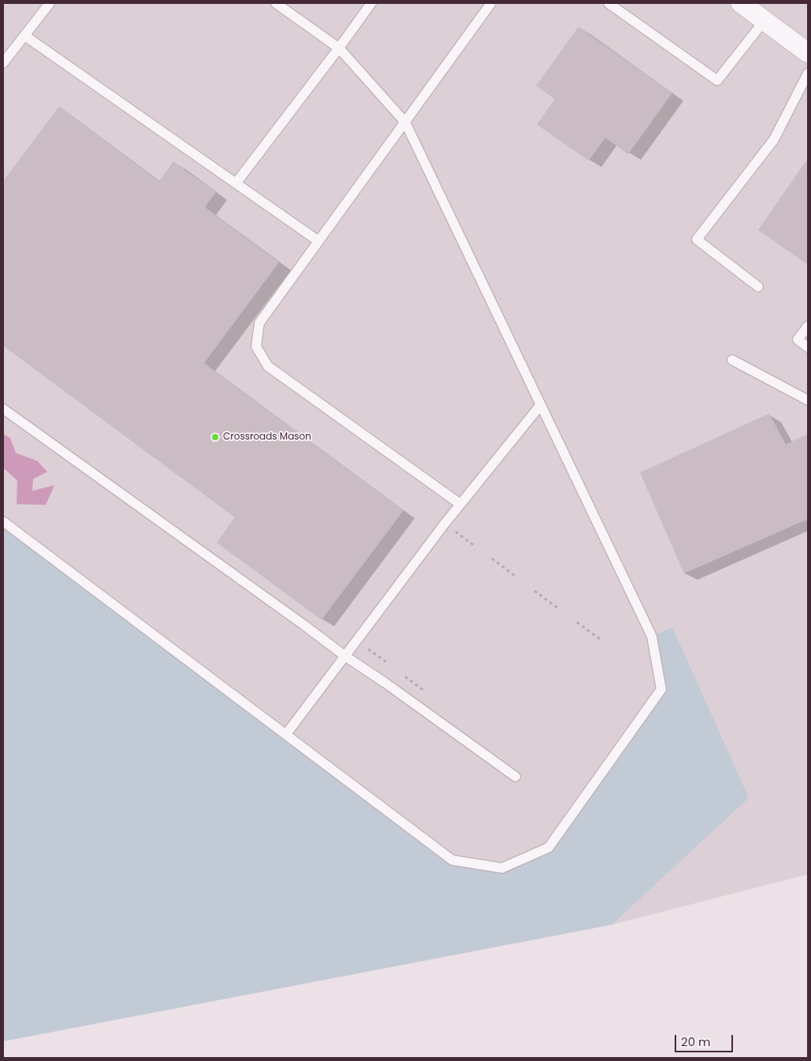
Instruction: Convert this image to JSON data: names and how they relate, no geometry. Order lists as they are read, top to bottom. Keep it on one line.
{"places":["Crossroads Mason"],"scale_bar":"20 m"}
